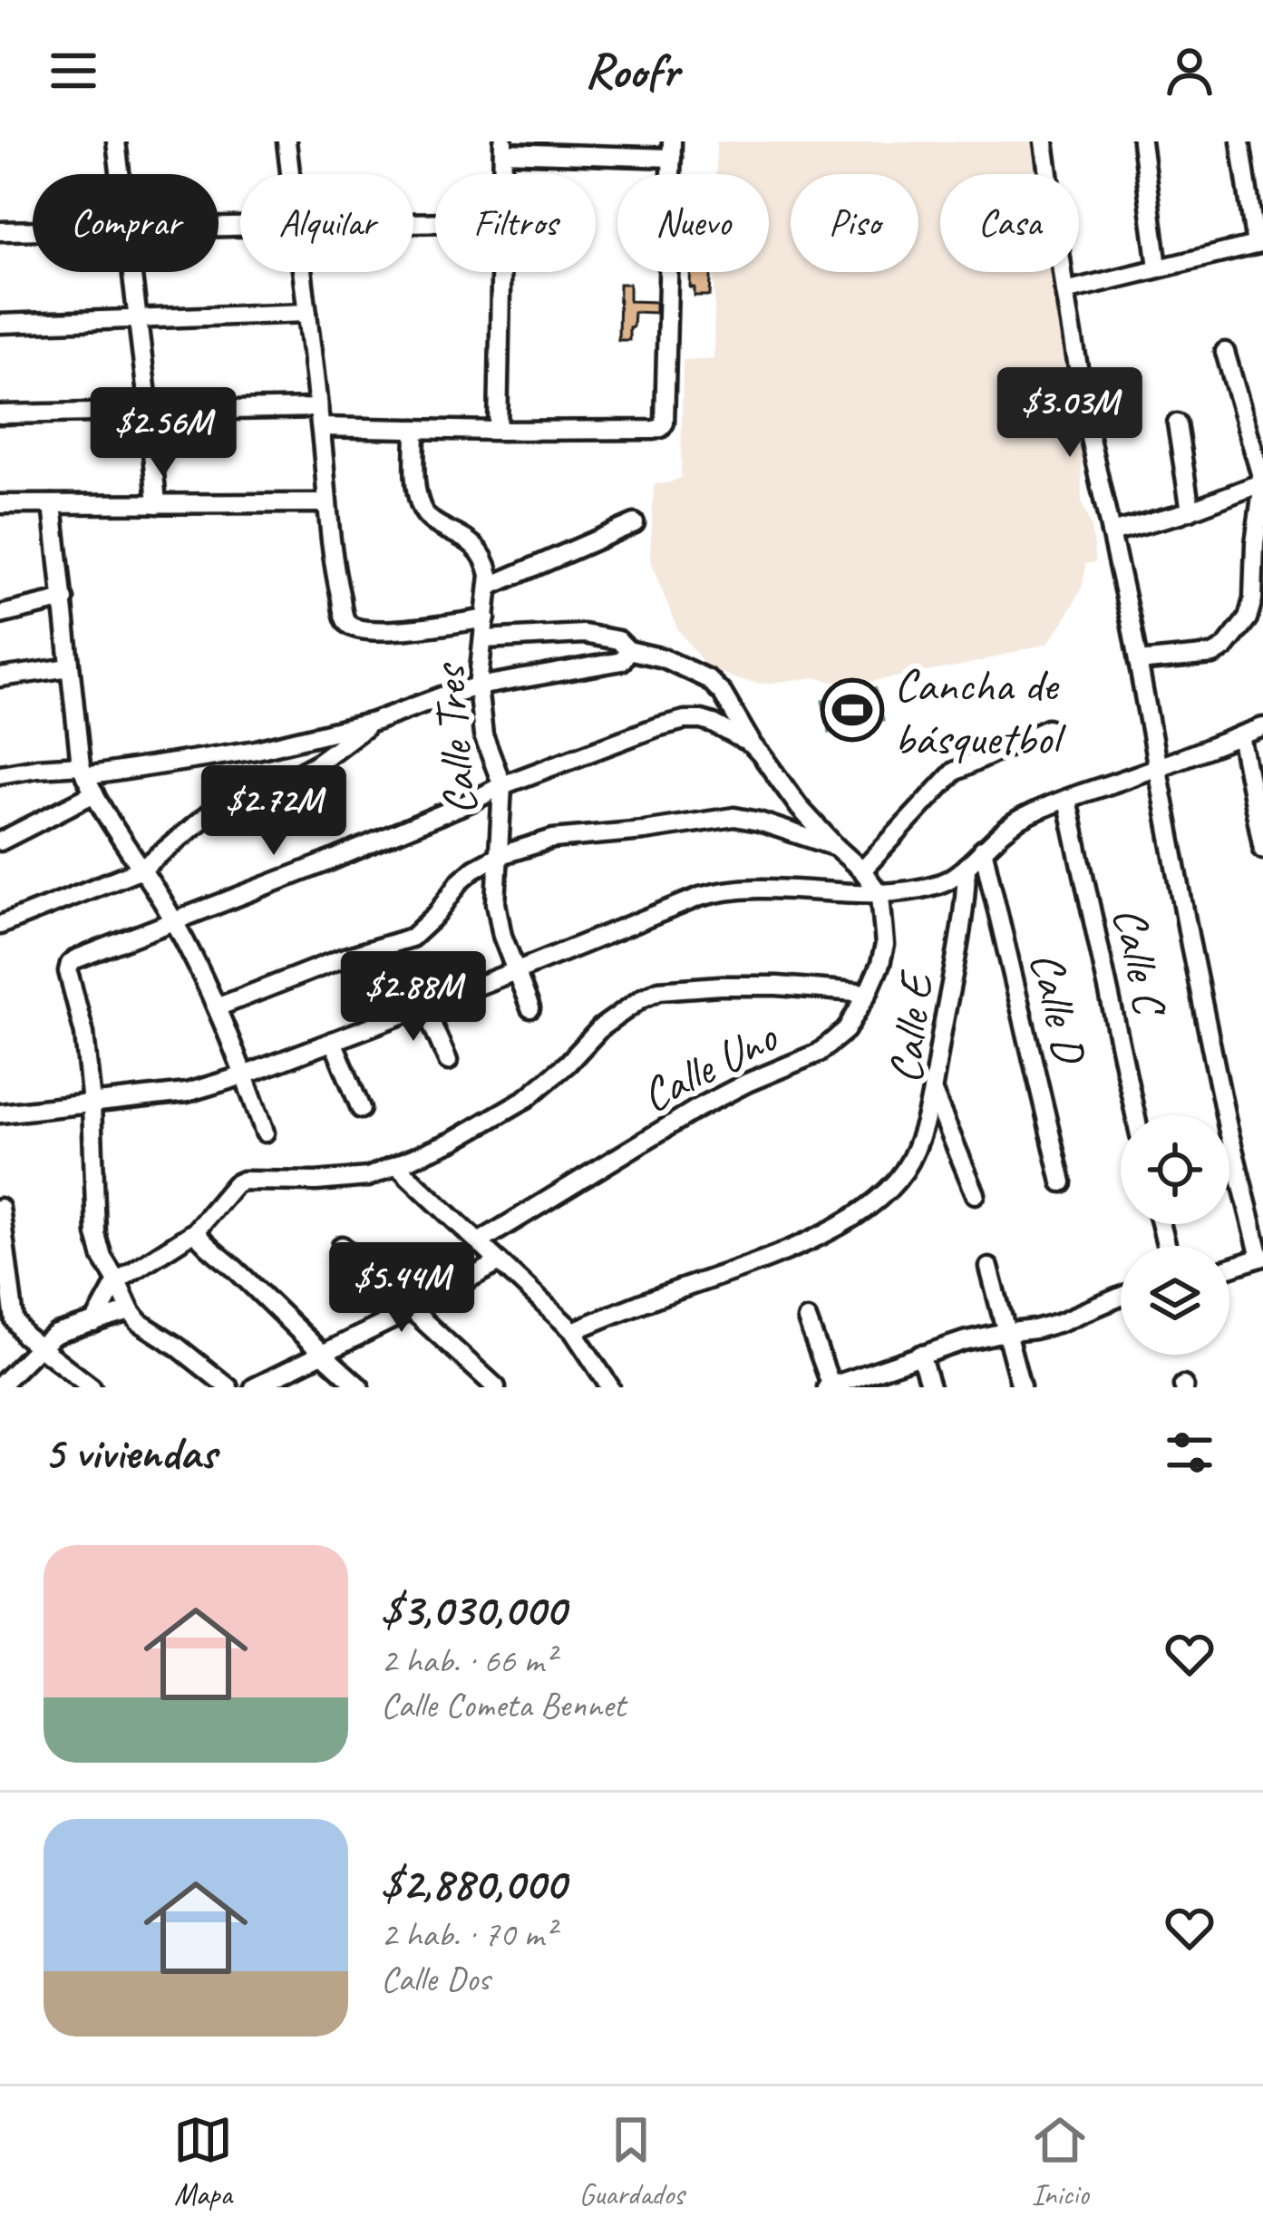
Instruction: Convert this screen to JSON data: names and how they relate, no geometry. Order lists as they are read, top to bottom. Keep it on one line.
{"streets":{"street":["Calle Tres","Calle C","Calle D","Calle E","Calle Uno"]},"places":{"sports":["Cancha de básquetbol"]},"page":{"header":"Roofr","chip":["Comprar","Alquilar","Filtros","Nuevo","Piso","Casa"],"price":["$3.03M","$2.56M","$2.72M","$2.88M","$5.44M"],"heading":"5 viviendas","list":[{"name":"$3,030,000","note":"2 hab. · 66 m² · Calle Cometa Bennet"},{"name":"$2,880,000","note":"2 hab. · 70 m² · Calle Dos"}],"tabs":["Mapa","Guardados","Inicio"]}}
